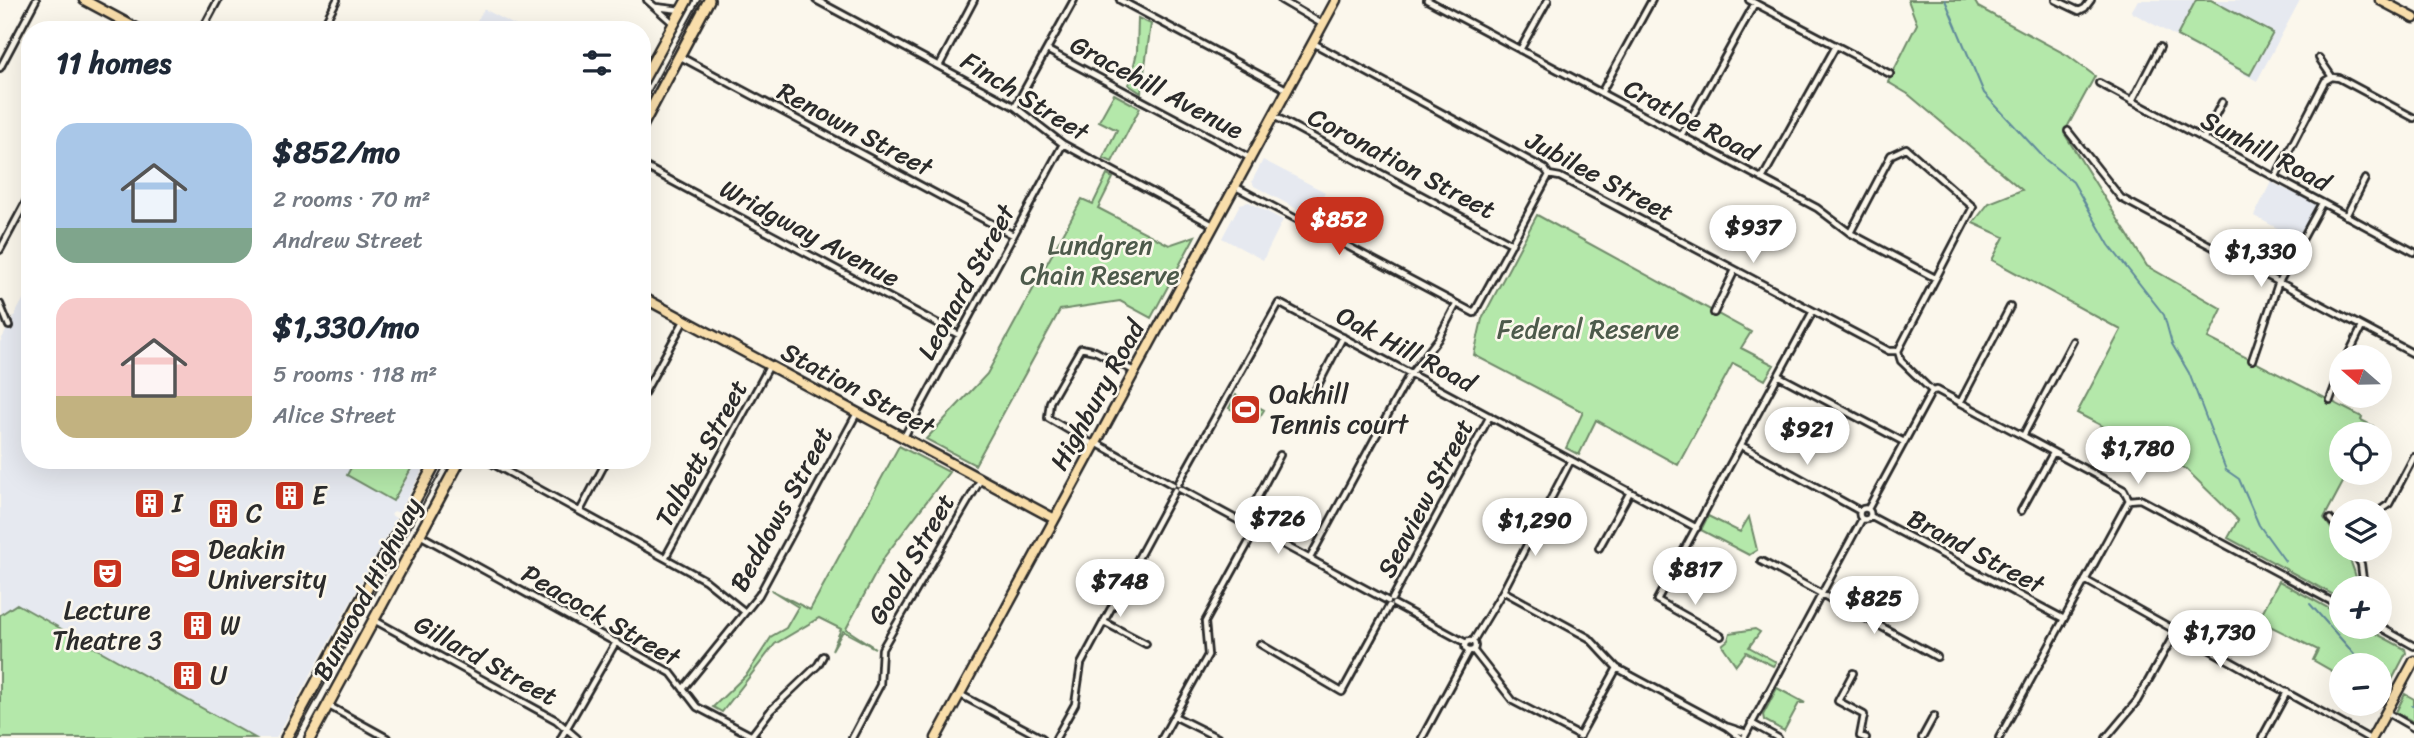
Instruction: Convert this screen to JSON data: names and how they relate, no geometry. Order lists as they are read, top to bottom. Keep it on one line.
{"streets":{"highway":["Burwood Highway"],"main road":["Station Street","Highbury Road"],"street":["Gracehill Avenue","Finch Street","Cratloe Road","Renown Street","Sunhill Road","Coronation Street","Jubilee Street","Wridgway Avenue","Leonard Street","Oak Hill Road","Talbett Street","Seaview Street","Beddows Street","Brand Street","Goold Street","Peacock Street","Gillard Street"]},"crossings":[["Gracehill Avenue","Highbury Road"],["Finch Street","Leonard Street"],["Finch Street","Highbury Road"],["Renown Street","Leonard Street"],["Coronation Street","Highbury Road"],["Jubilee Street","Highbury Road"],["Wridgway Avenue","Leonard Street"],["Leonard Street","Station Street"],["Oak Hill Road","Seaview Street"],["Station Street","Highbury Road"],["Station Street","Talbett Street"],["Station Street","Beddows Street"],["Station Street","Goold Street"],["Beddows Street","Peacock Street"],["Burwood Highway","Peacock Street"],["Burwood Highway","Gillard Street"]],"parks":["Lundgren Chain Reserve","Federal Reserve"],"places":{"sports":["Oakhill Tennis court"],"building":["E","I","C","W","U"],"school or university":["Deakin University"],"theatre":["Lecture Theatre 3"]},"north":"left","page":{"heading":"11 homes","list":[{"name":"$852/mo","note":"2 rooms · 70 m² · Andrew Street"},{"name":"$1,330/mo","note":"5 rooms · 118 m² · Alice Street"}],"price":["$852","$937","$1,330","$921","$1,780","$726","$1,290","$817","$748","$825","$1,730"],"map_buttons":["+","−"]}}
